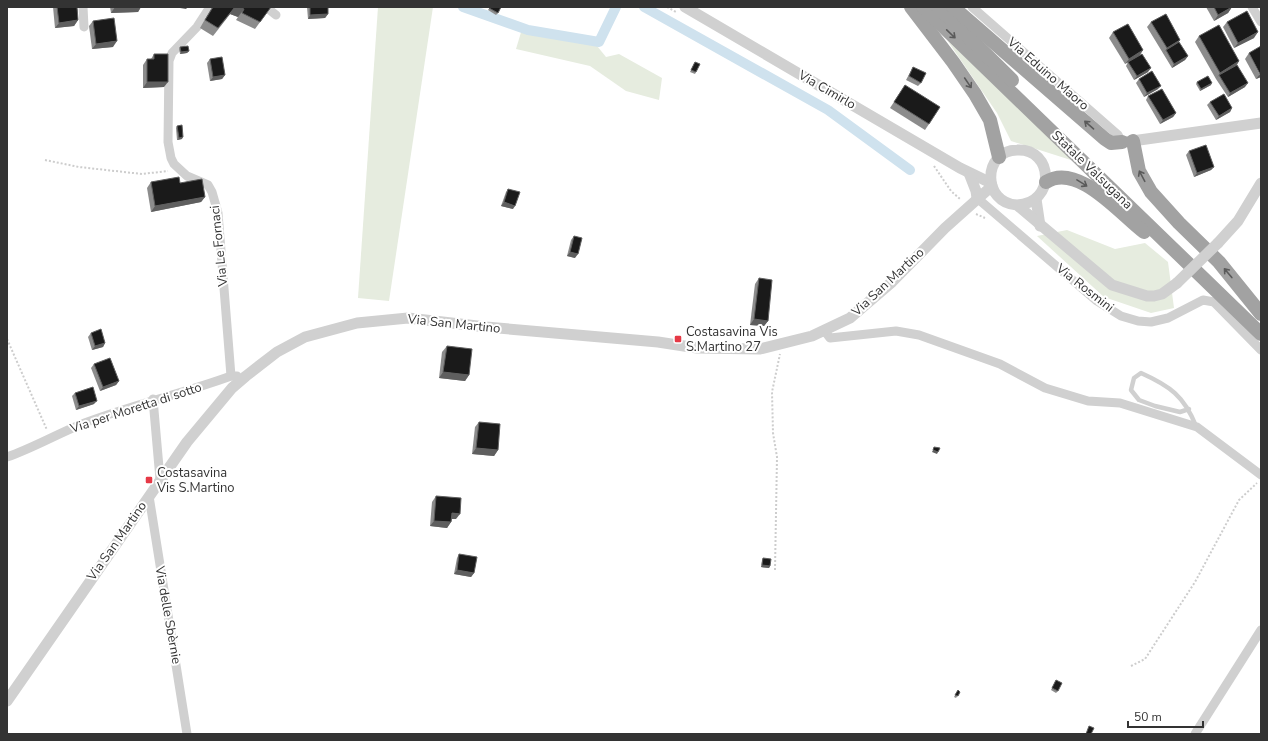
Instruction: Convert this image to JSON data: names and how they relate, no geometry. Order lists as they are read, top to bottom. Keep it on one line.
{"streets":{"highway":["Statale Valsugana"],"street":["Via Eduino Maoro","Via Cimirlo","Via Le Fornaci","Via San Martino","Via Rosmini","Via per Moretta di sotto","Via delle Sbèrnie"]},"crossings":[["Via Le Fornaci","Via per Moretta di sotto"],["Via San Martino","Via Rosmini"],["Via San Martino","Via per Moretta di sotto"],["Via San Martino","Via delle Sbèrnie"]],"places":{"transit":["Costasavina Vis S.Martino 27","Costasavina Vis S.Martino"]},"scale_bar":"50 m"}
